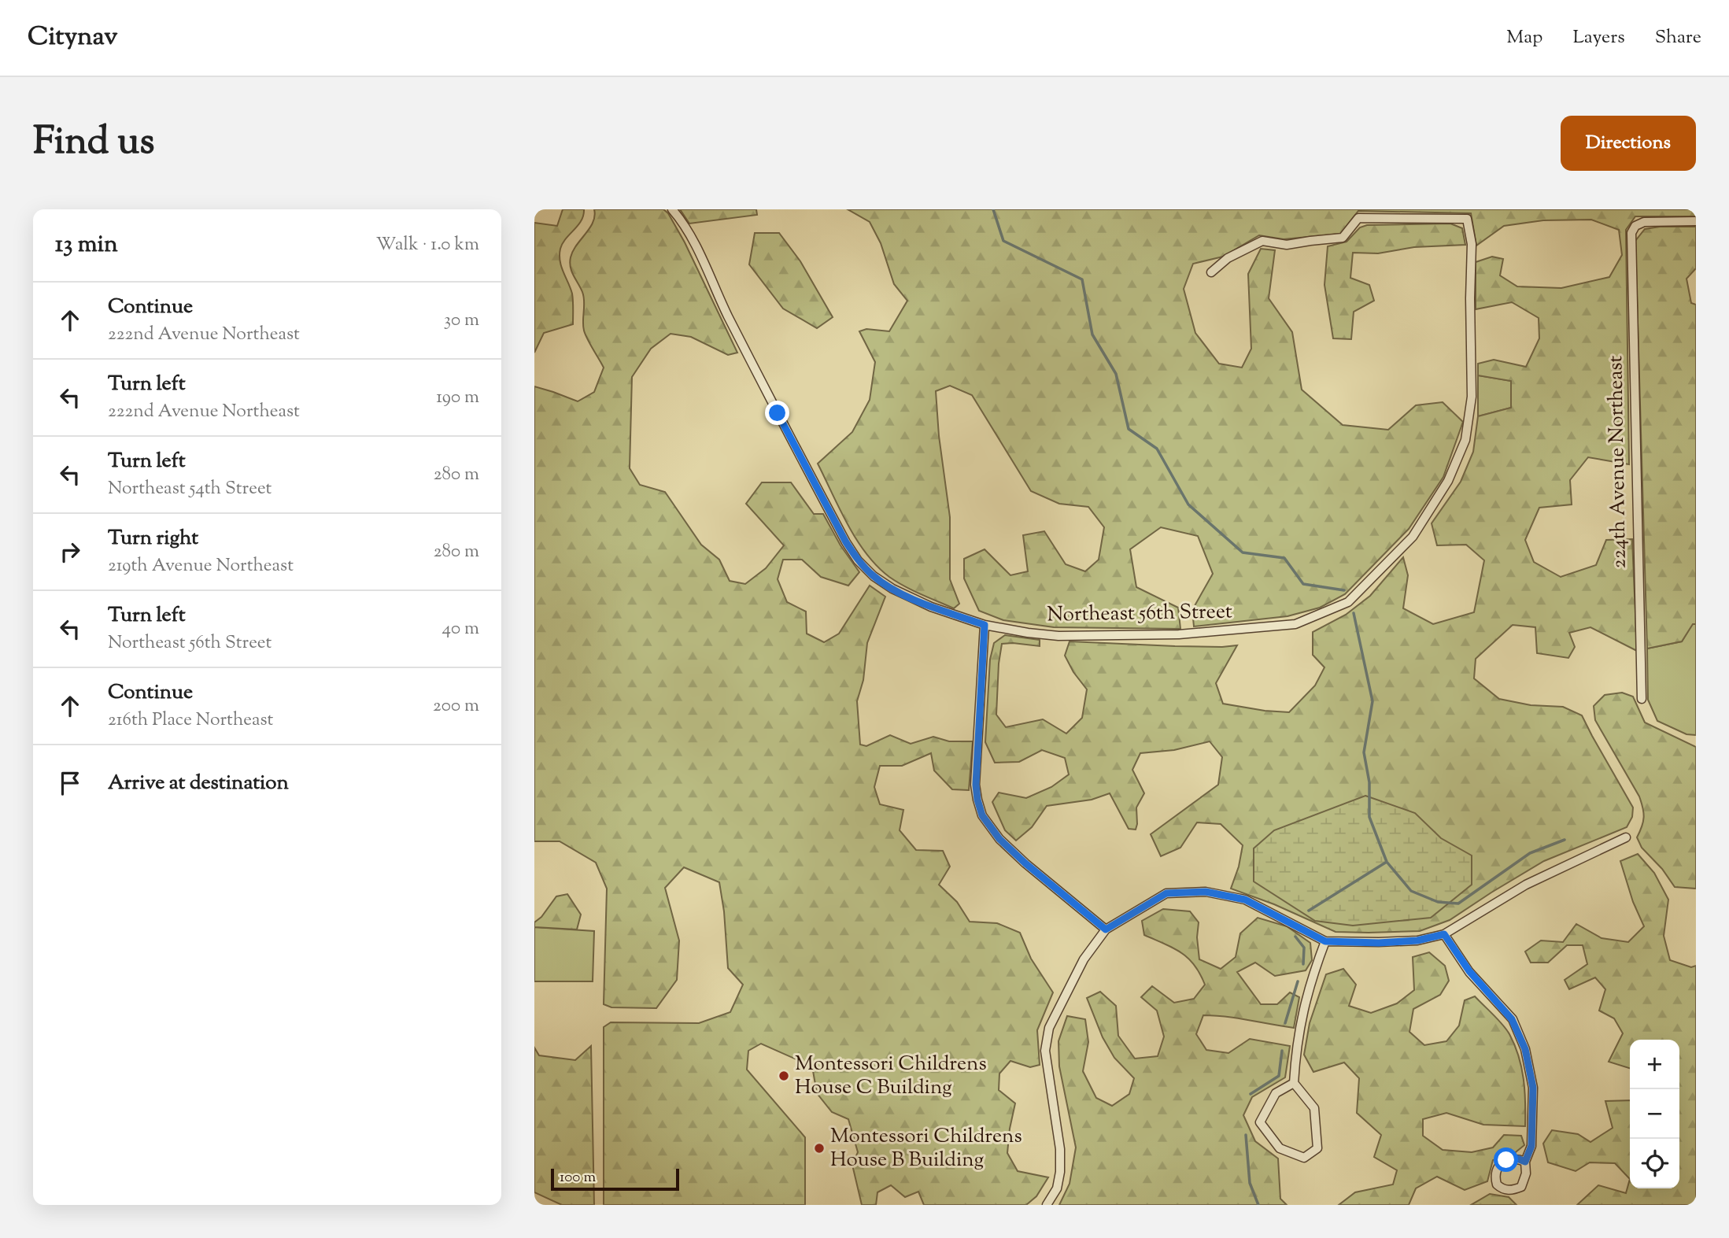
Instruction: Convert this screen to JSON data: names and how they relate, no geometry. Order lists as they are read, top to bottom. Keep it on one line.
{"streets":{"street":["224th Avenue Northeast","Northeast 56th Street"]},"places":["Montessori Childrens House C Building","Montessori Childrens House B Building"],"scale_bar":"100 m","page":{"header":"Citynav","nav":["Map","Layers","Share"],"title":"Find us","buttons":"Directions","heading":["13 min","Walk · 1.0 km"],"list":[["Continue","222nd Avenue Northeast","30 m"],["Turn left","222nd Avenue Northeast","190 m"],["Turn left","Northeast 54th Street","280 m"],["Turn right","219th Avenue Northeast","280 m"],["Turn left","Northeast 56th Street","40 m"],["Continue","216th Place Northeast","200 m"],"Arrive at destination"],"map_buttons":["+","−"],"scale":"100 m"}}
